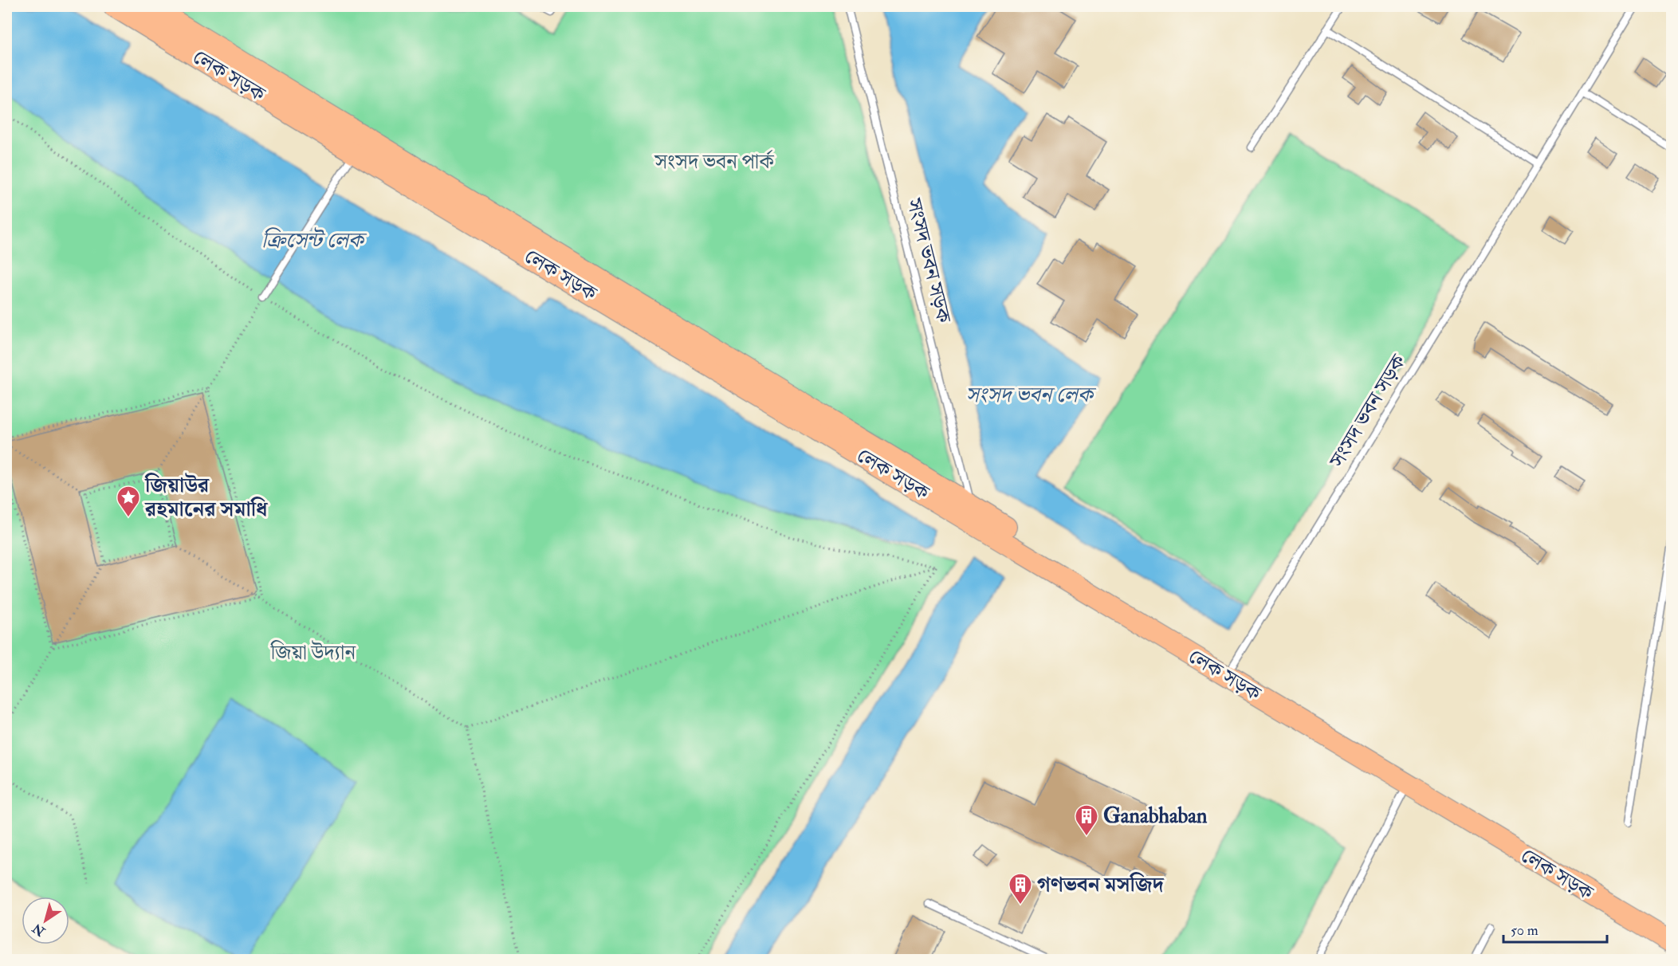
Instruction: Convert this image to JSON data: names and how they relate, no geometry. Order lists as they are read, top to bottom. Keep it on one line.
{"streets":{"main road":["লেক সড়ক"],"lane":["সংসদ ভবন সড়ক"]},"crossings":[["লেক সড়ক","সংসদ ভবন সড়ক"]],"water":["ক্রিসেন্ট লেক","সংসদ ভবন লেক"],"parks":["সংসদ ভবন পার্ক","জিয়া উদ্যান"],"places":{"place":["জিয়াউর রহমানের সমাধি"],"building":["Ganabhaban","গণভবন মসজিদ"]},"scale_bar":"50 m","north":"bottom left"}
